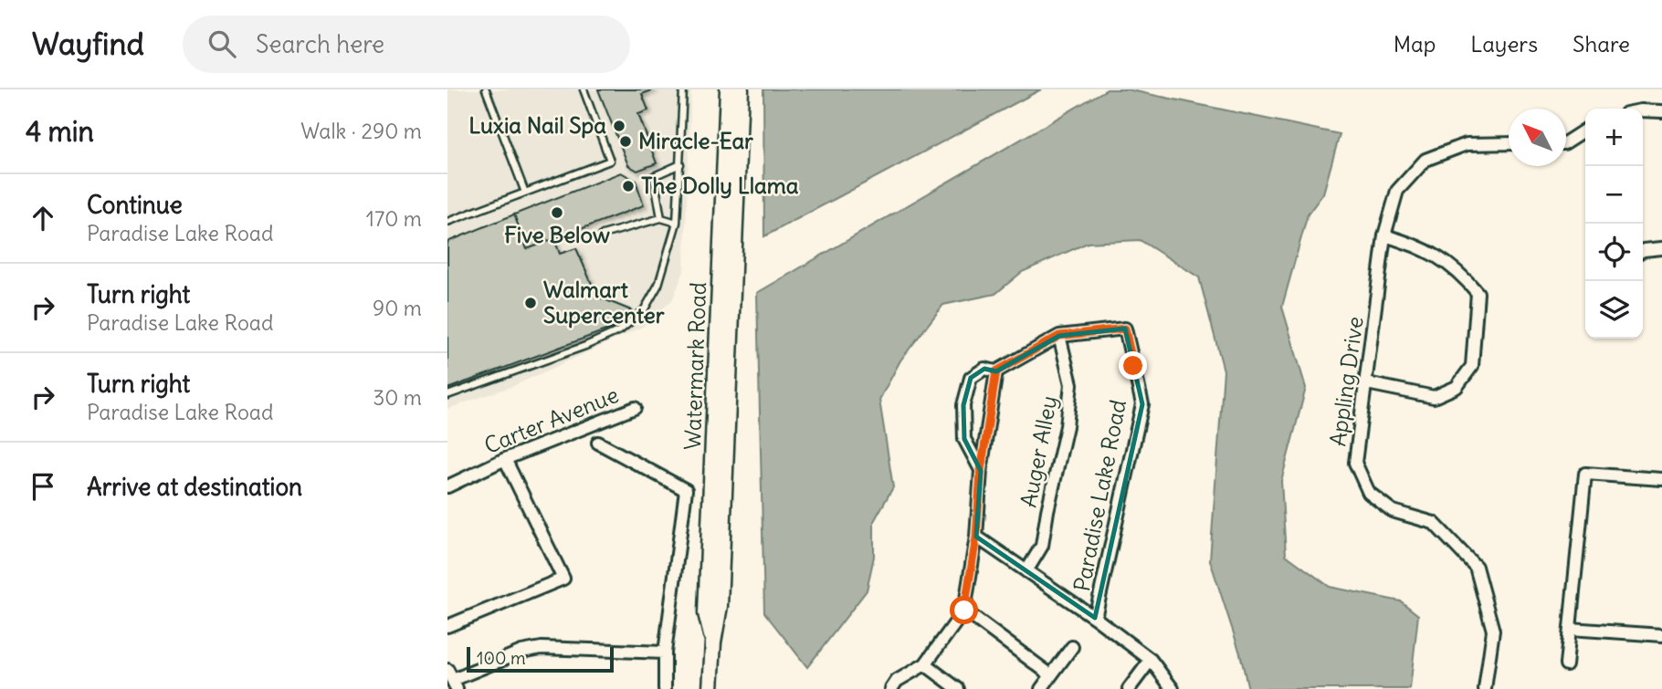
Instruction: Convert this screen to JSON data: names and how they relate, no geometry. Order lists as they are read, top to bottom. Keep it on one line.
{"streets":{"street":["Watermark Road","Appling Drive","Carter Avenue","Auger Alley","Paradise Lake Road"]},"crossings":[["Auger Alley","Paradise Lake Road"]],"places":["Luxia Nail Spa","Miracle-Ear","The Dolly Llama","Five Below","Walmart Supercenter"],"scale_bar":"100 m","north":"top left","page":{"header":"Wayfind","search":"Search here","nav":["Map","Layers","Share"],"heading":["4 min","Walk · 290 m"],"map_buttons":["+","−"],"list":[["Continue","Paradise Lake Road","170 m"],["Turn right","Paradise Lake Road","90 m"],["Turn right","Paradise Lake Road","30 m"],"Arrive at destination"],"scale":"100 m"}}
